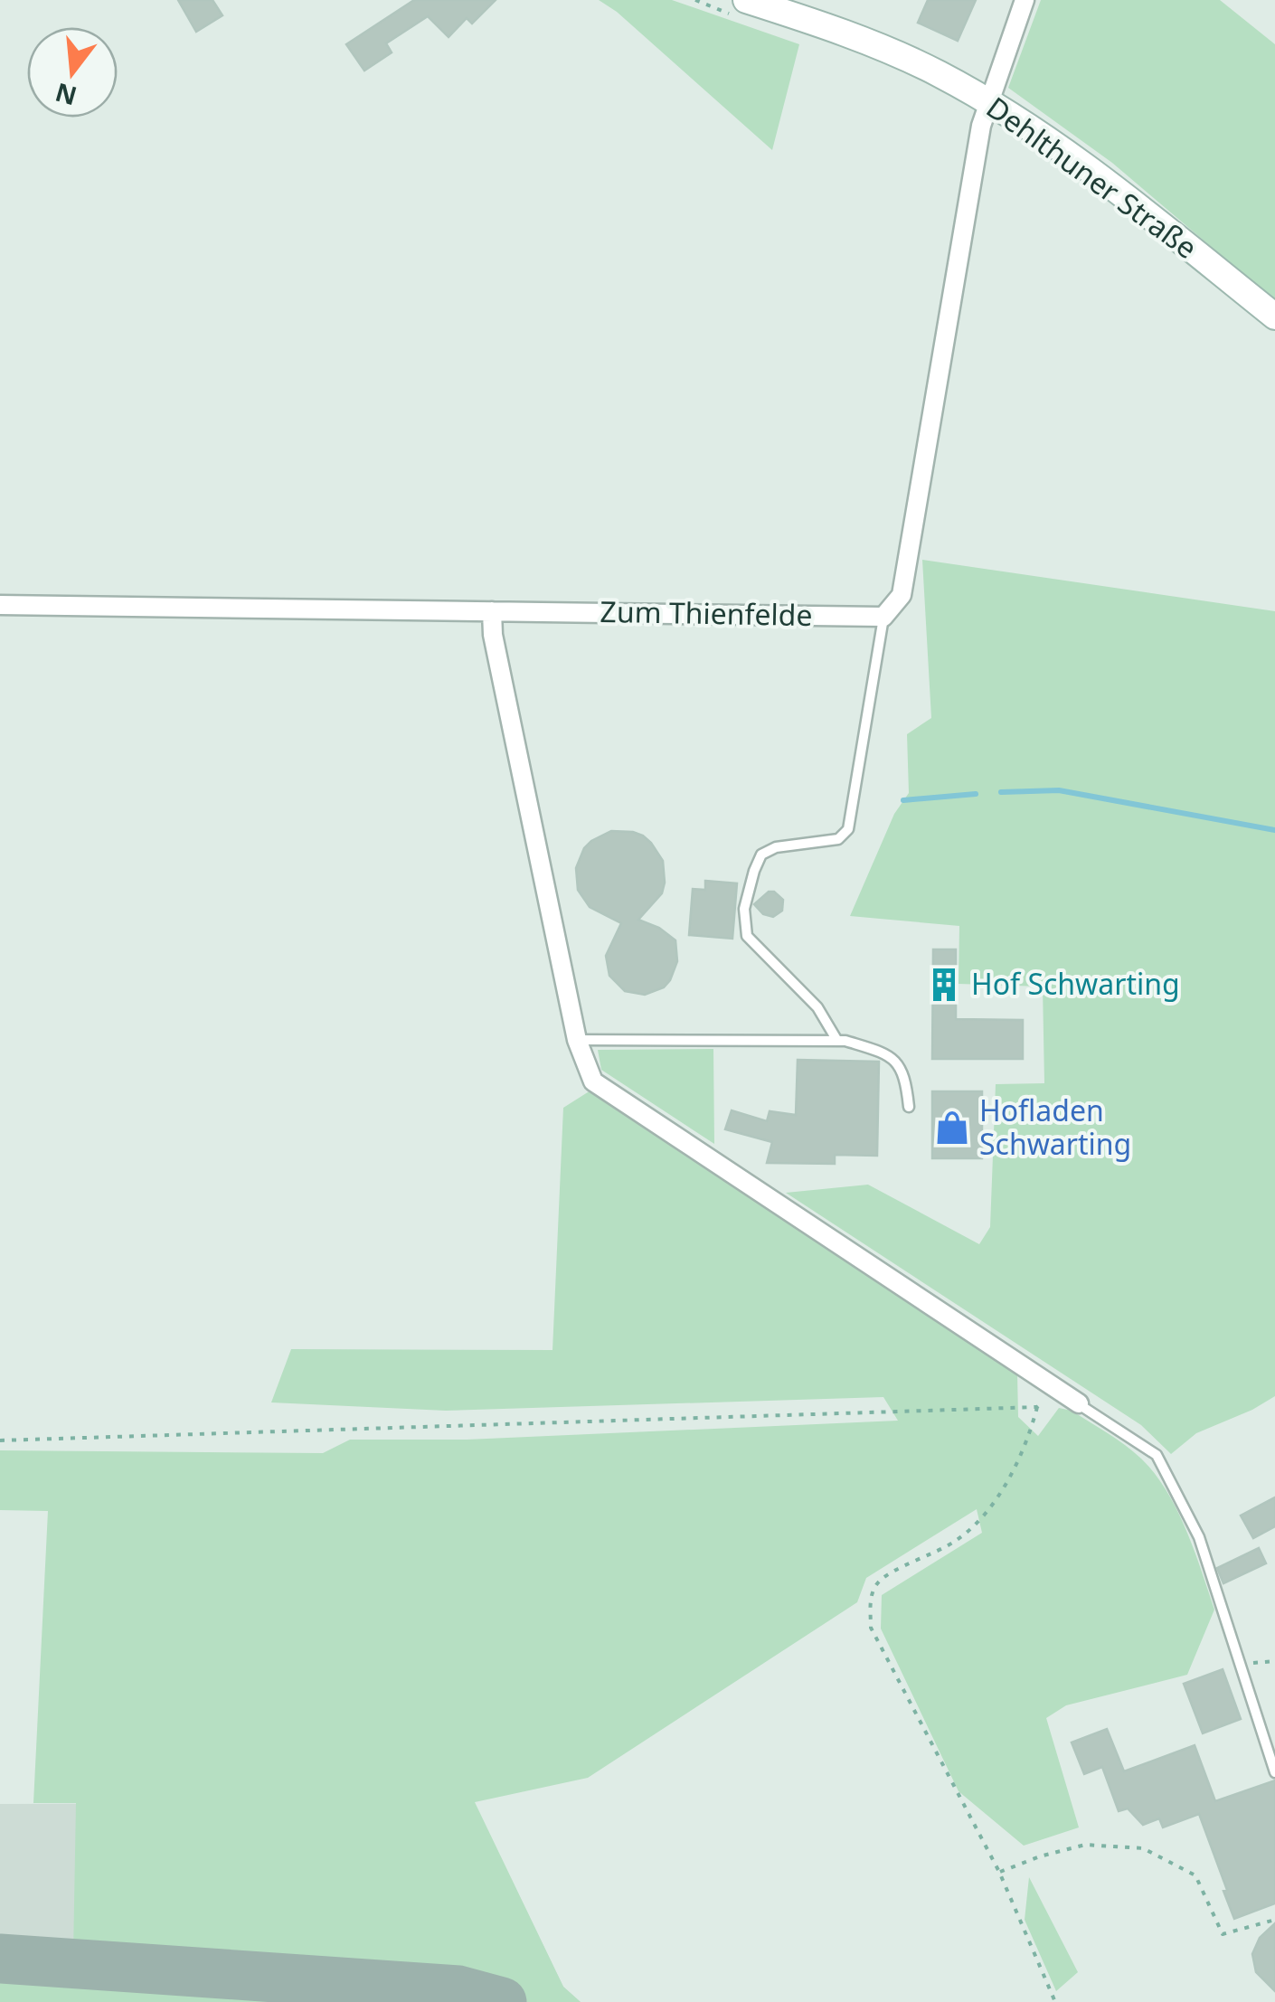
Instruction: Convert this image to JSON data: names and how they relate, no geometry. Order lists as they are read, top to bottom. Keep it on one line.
{"streets":{"street":["Dehlthuner Straße","Zum Thienfelde"]},"places":{"building":["Hof Schwarting"],"shop":["Hofladen Schwarting"]},"north":"bottom"}
